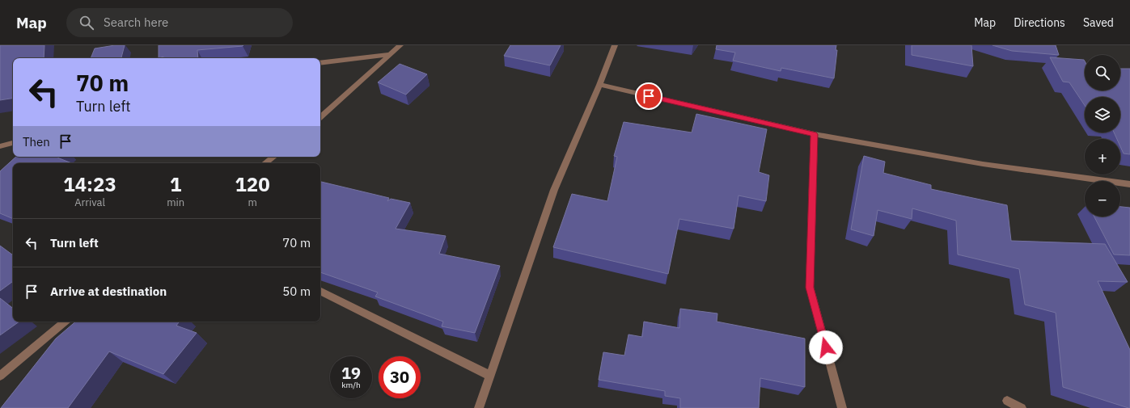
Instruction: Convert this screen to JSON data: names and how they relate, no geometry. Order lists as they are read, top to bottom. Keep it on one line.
{"page":{"header":"Map","search":"Search here","nav":["Map","Directions","Saved"],"map_buttons":["+","−"],"turn":["70 m","Turn left"],"then":"Then","eta":["14:23","Arrival","1","min","120","m"],"list":[{"name":"Turn left","value":"70 m"},{"name":"Arrive at destination","value":"50 m"}],"speed":"19 km/h","limit":"30"}}
